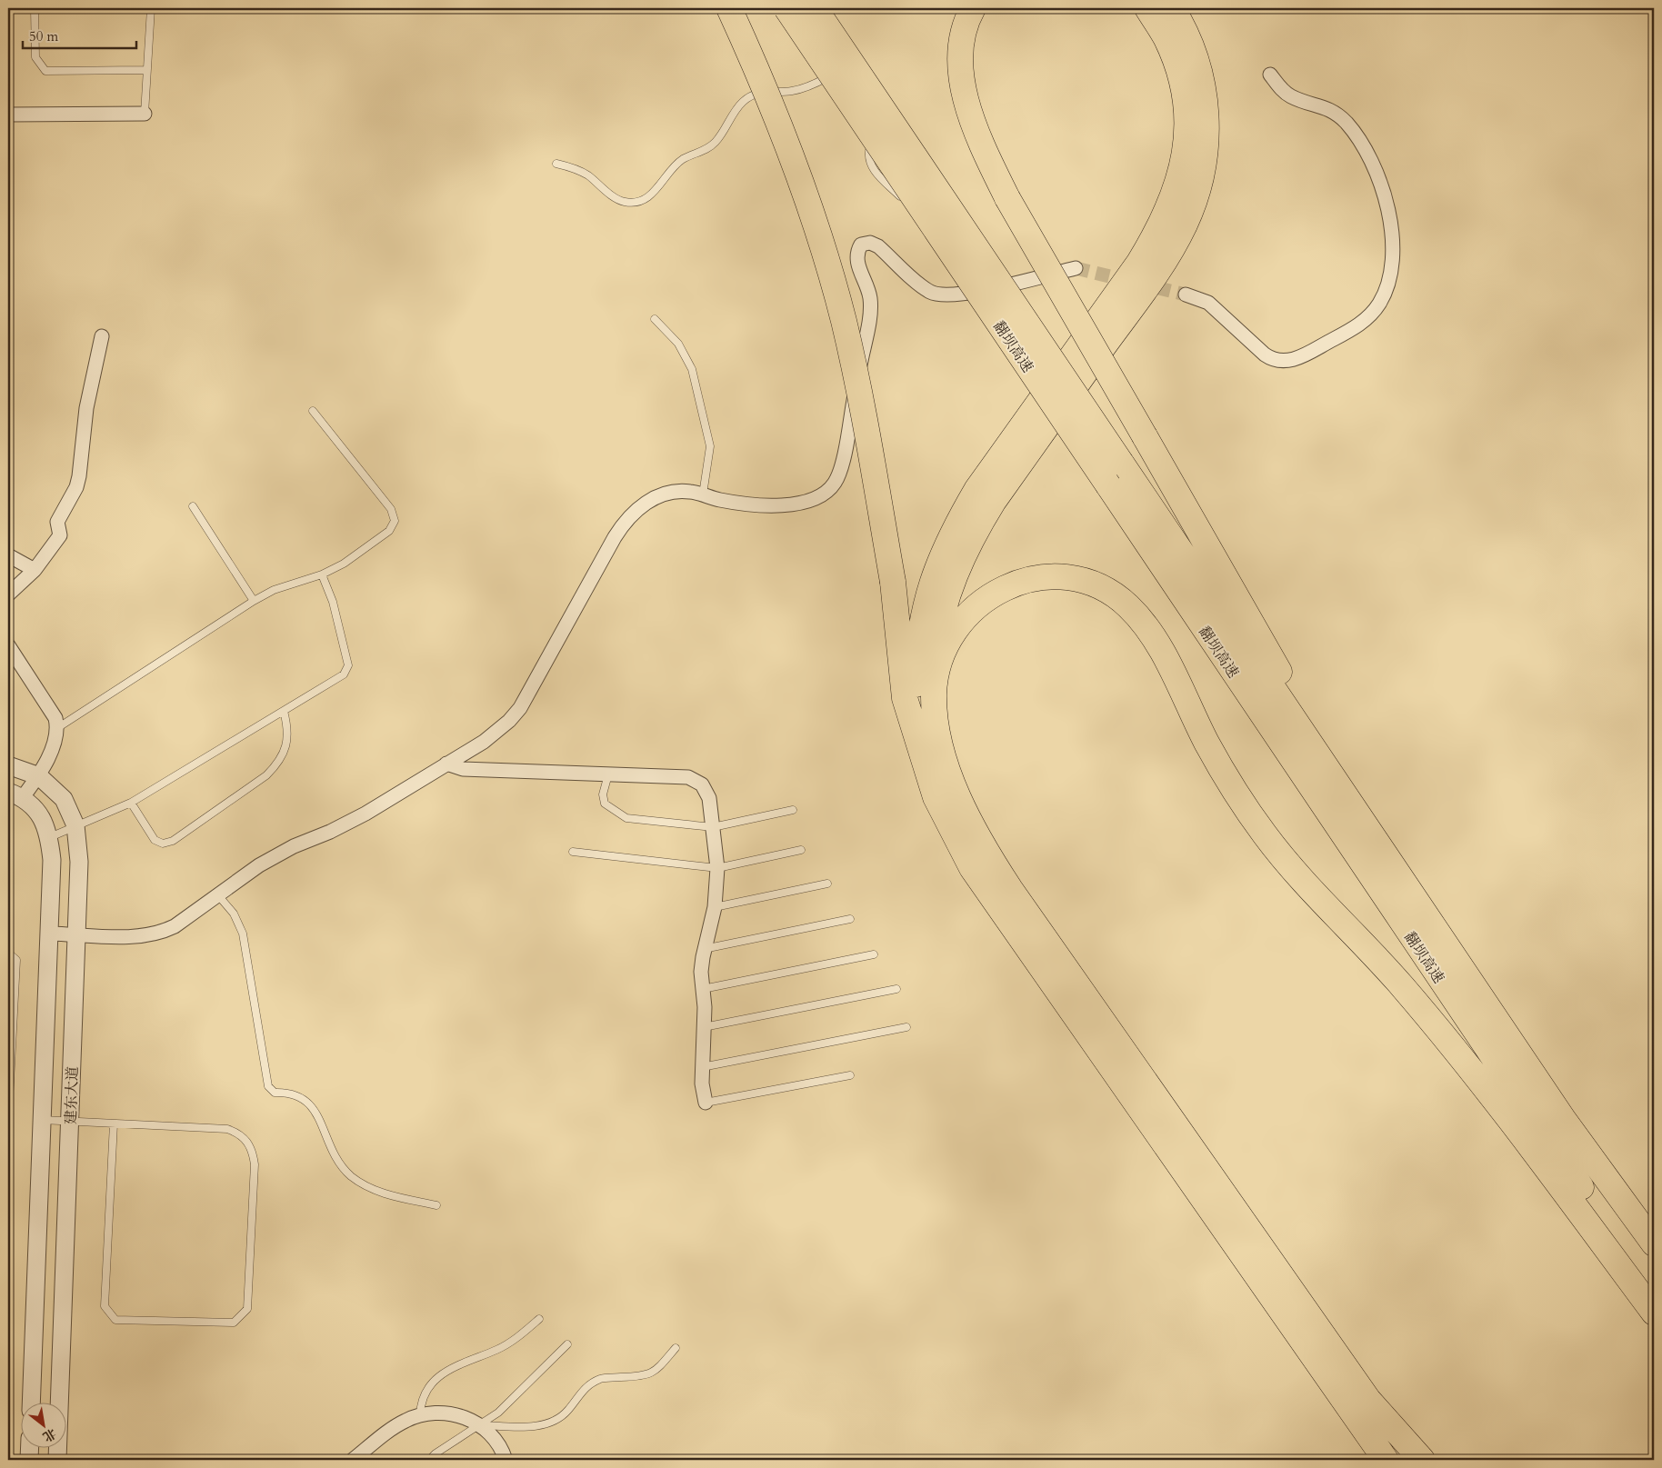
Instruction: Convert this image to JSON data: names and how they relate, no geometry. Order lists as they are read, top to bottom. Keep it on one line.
{"streets":{"highway":["翻坝高速"],"street":["建东大道"]},"scale_bar":"50 m","north":"bottom right"}
